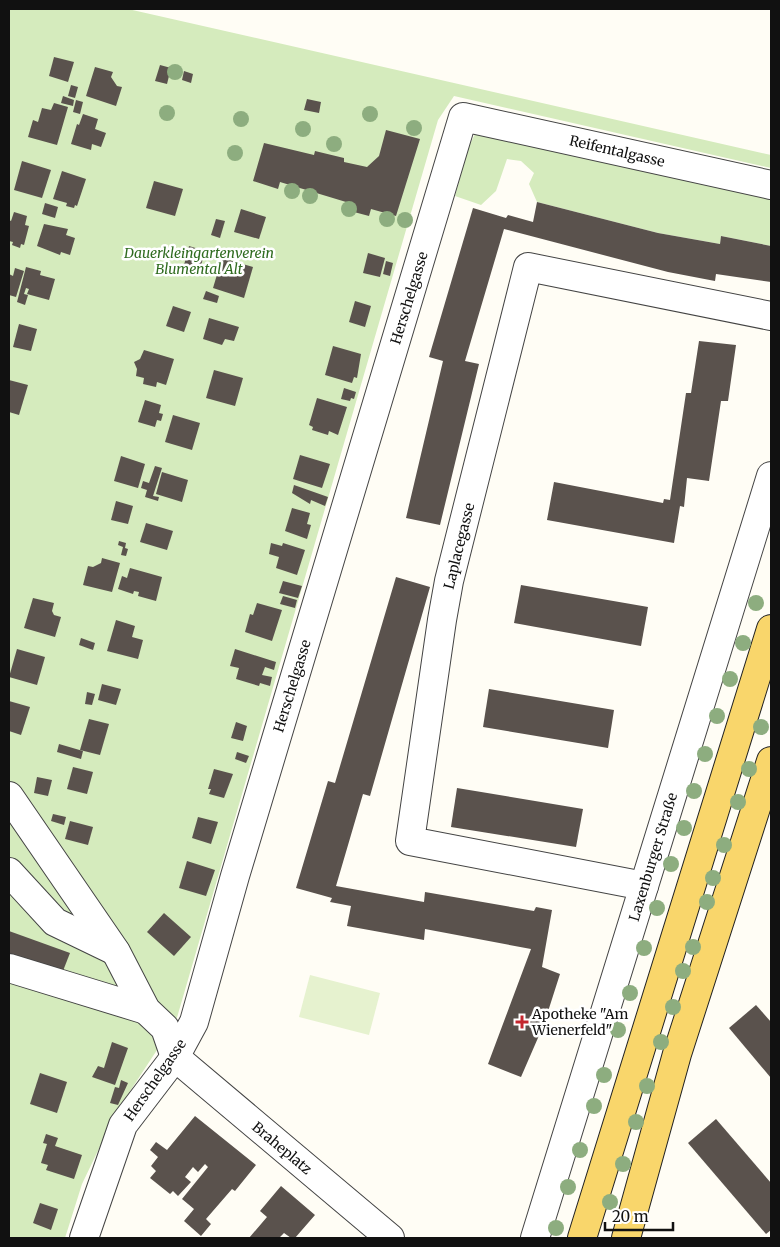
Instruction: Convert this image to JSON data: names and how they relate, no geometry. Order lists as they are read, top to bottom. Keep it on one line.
{"streets":{"street":["Reifentalgasse","Herschelgasse","Laplacegasse","Laxenburger Straße","Braheplatz"]},"crossings":[["Reifentalgasse","Herschelgasse"],["Herschelgasse","Braheplatz"],["Laplacegasse","Laxenburger Straße"]],"parks":["Dauerkleingartenverein Blumental Alt"],"places":{"health":["Apotheke \"Am Wienerfeld\""]},"scale_bar":"20 m"}
